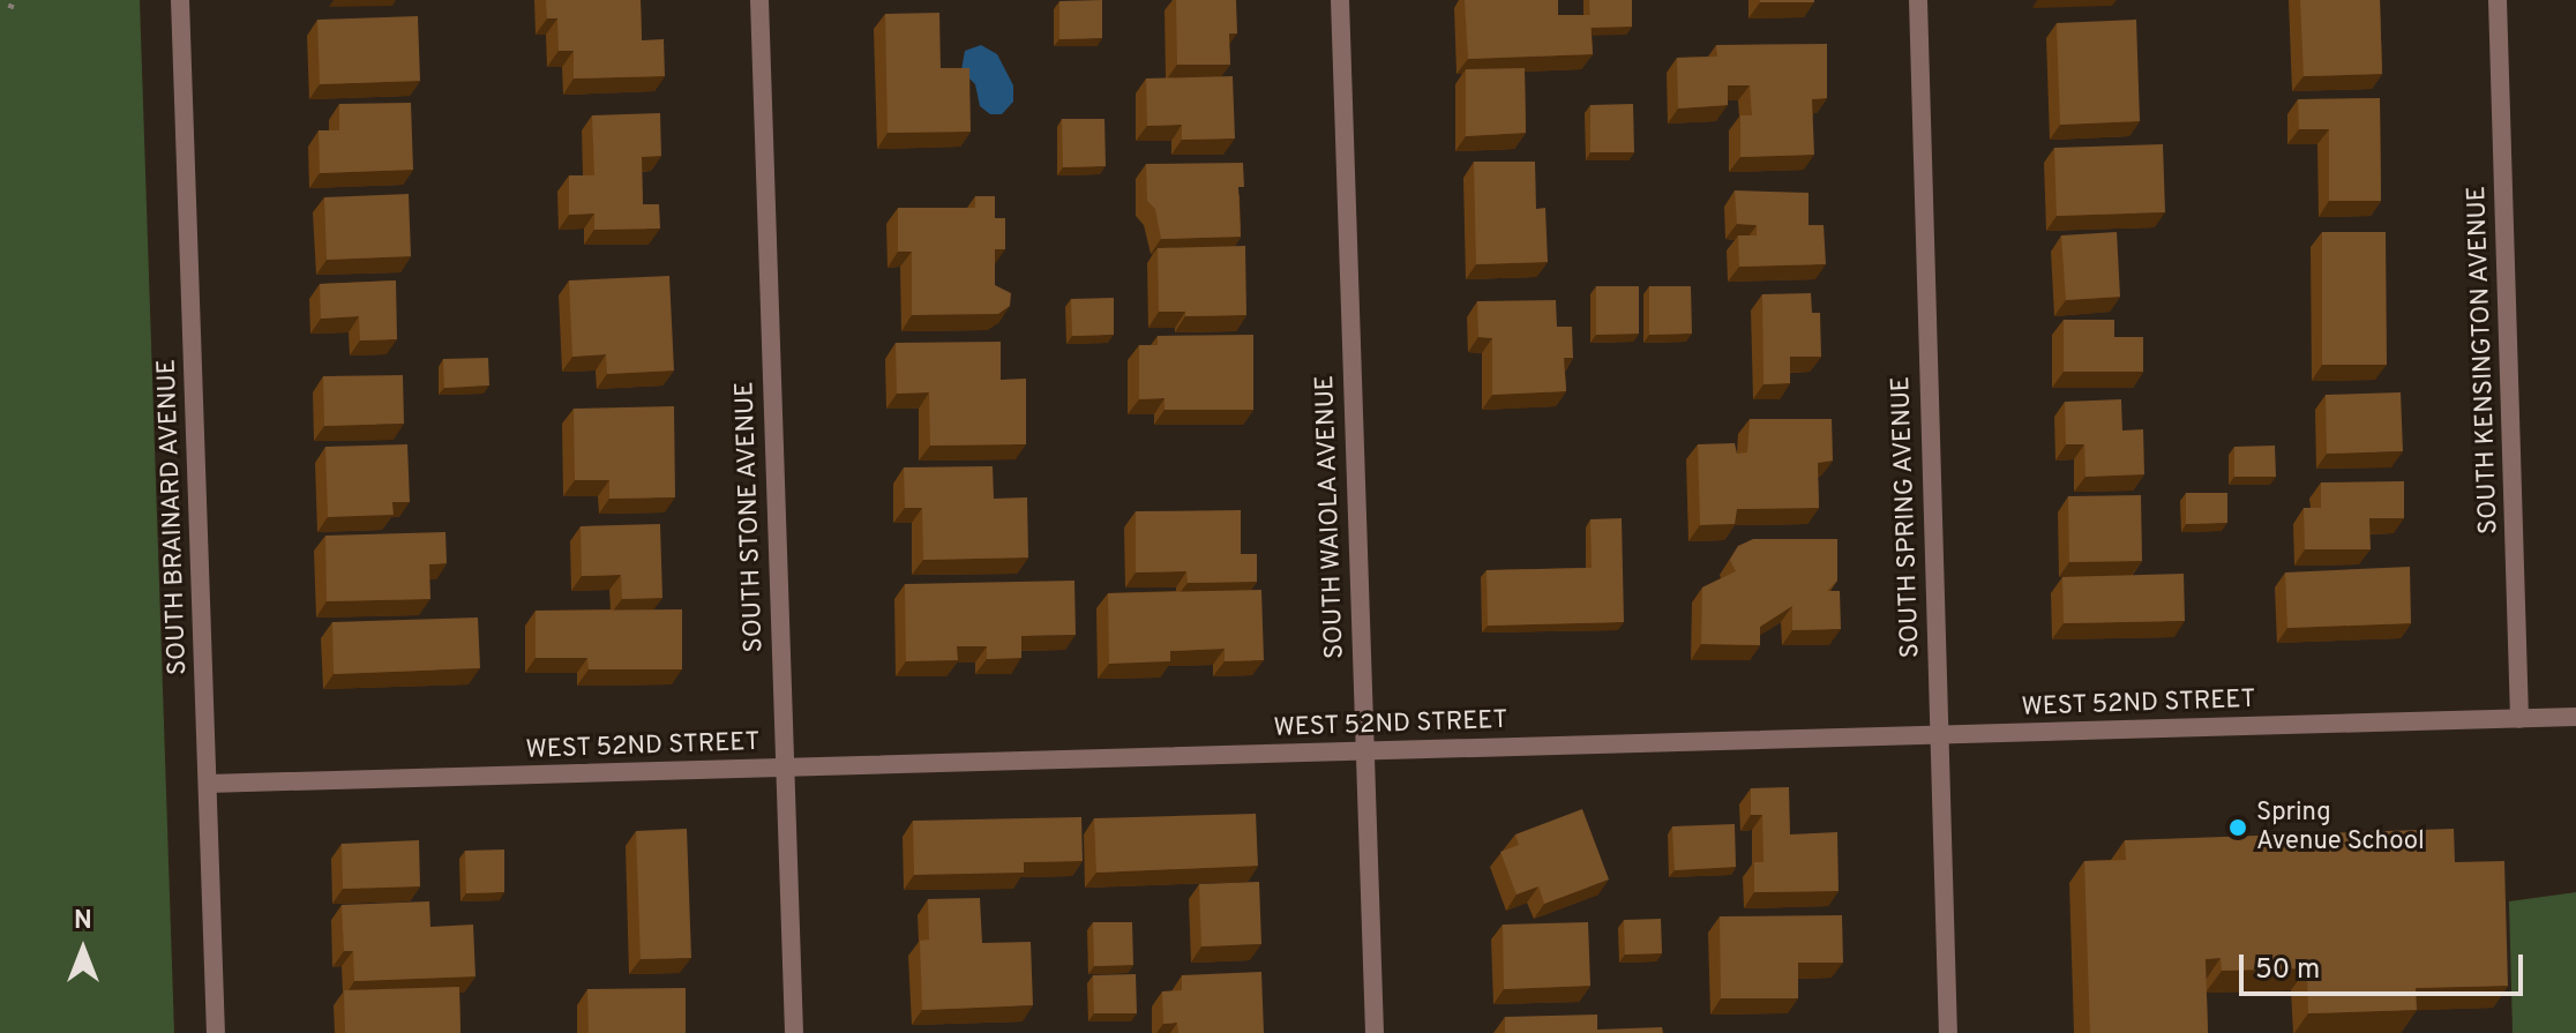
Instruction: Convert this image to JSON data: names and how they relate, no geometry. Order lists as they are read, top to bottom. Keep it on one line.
{"streets":{"street":["SOUTH KENSINGTON AVENUE","SOUTH BRAINARD AVENUE","SOUTH STONE AVENUE","SOUTH WAIOLA AVENUE","SOUTH SPRING AVENUE","WEST 52ND STREET"]},"crossings":[["SOUTH KENSINGTON AVENUE","WEST 52ND STREET"],["SOUTH BRAINARD AVENUE","WEST 52ND STREET"],["SOUTH STONE AVENUE","WEST 52ND STREET"],["SOUTH WAIOLA AVENUE","WEST 52ND STREET"],["SOUTH SPRING AVENUE","WEST 52ND STREET"]],"places":["Spring Avenue School"],"scale_bar":"50 m","north":"top"}
